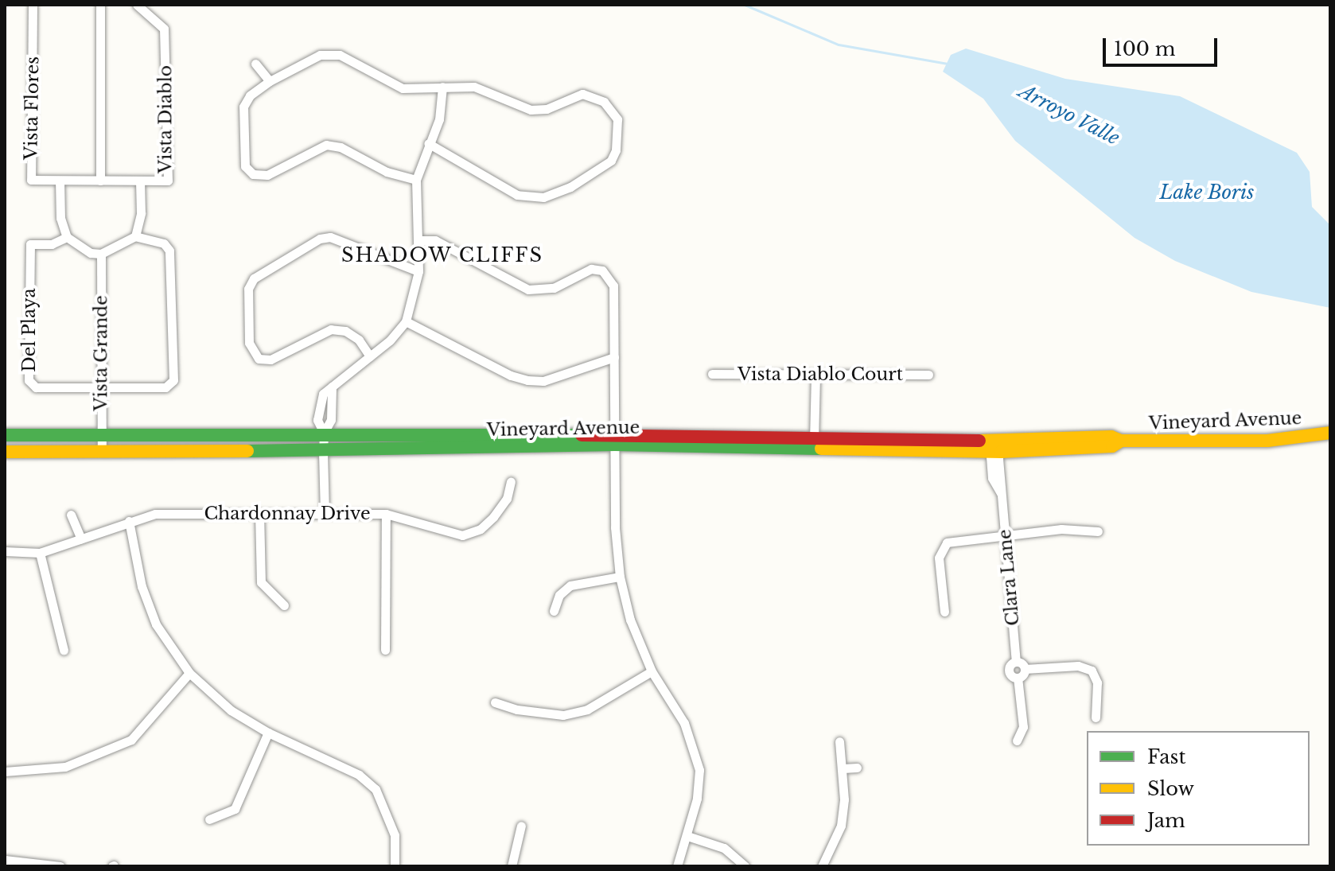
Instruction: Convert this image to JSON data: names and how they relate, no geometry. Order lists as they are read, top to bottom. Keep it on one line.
{"streets":{"street":["Vista Flores","Vista Diablo","Del Playa","Vista Grande","Vista Diablo Court","Vineyard Avenue","Chardonnay Drive","Clara Lane"]},"crossings":[["Vista Flores","Vista Diablo"],["Del Playa","Vista Grande"],["Vista Grande","Vineyard Avenue"],["Vineyard Avenue","Clara Lane"]],"districts":["SHADOW CLIFFS"],"water":["Arroyo Valle","Lake Boris"],"legend":["Fast","Slow","Jam"],"scale_bar":"100 m"}
